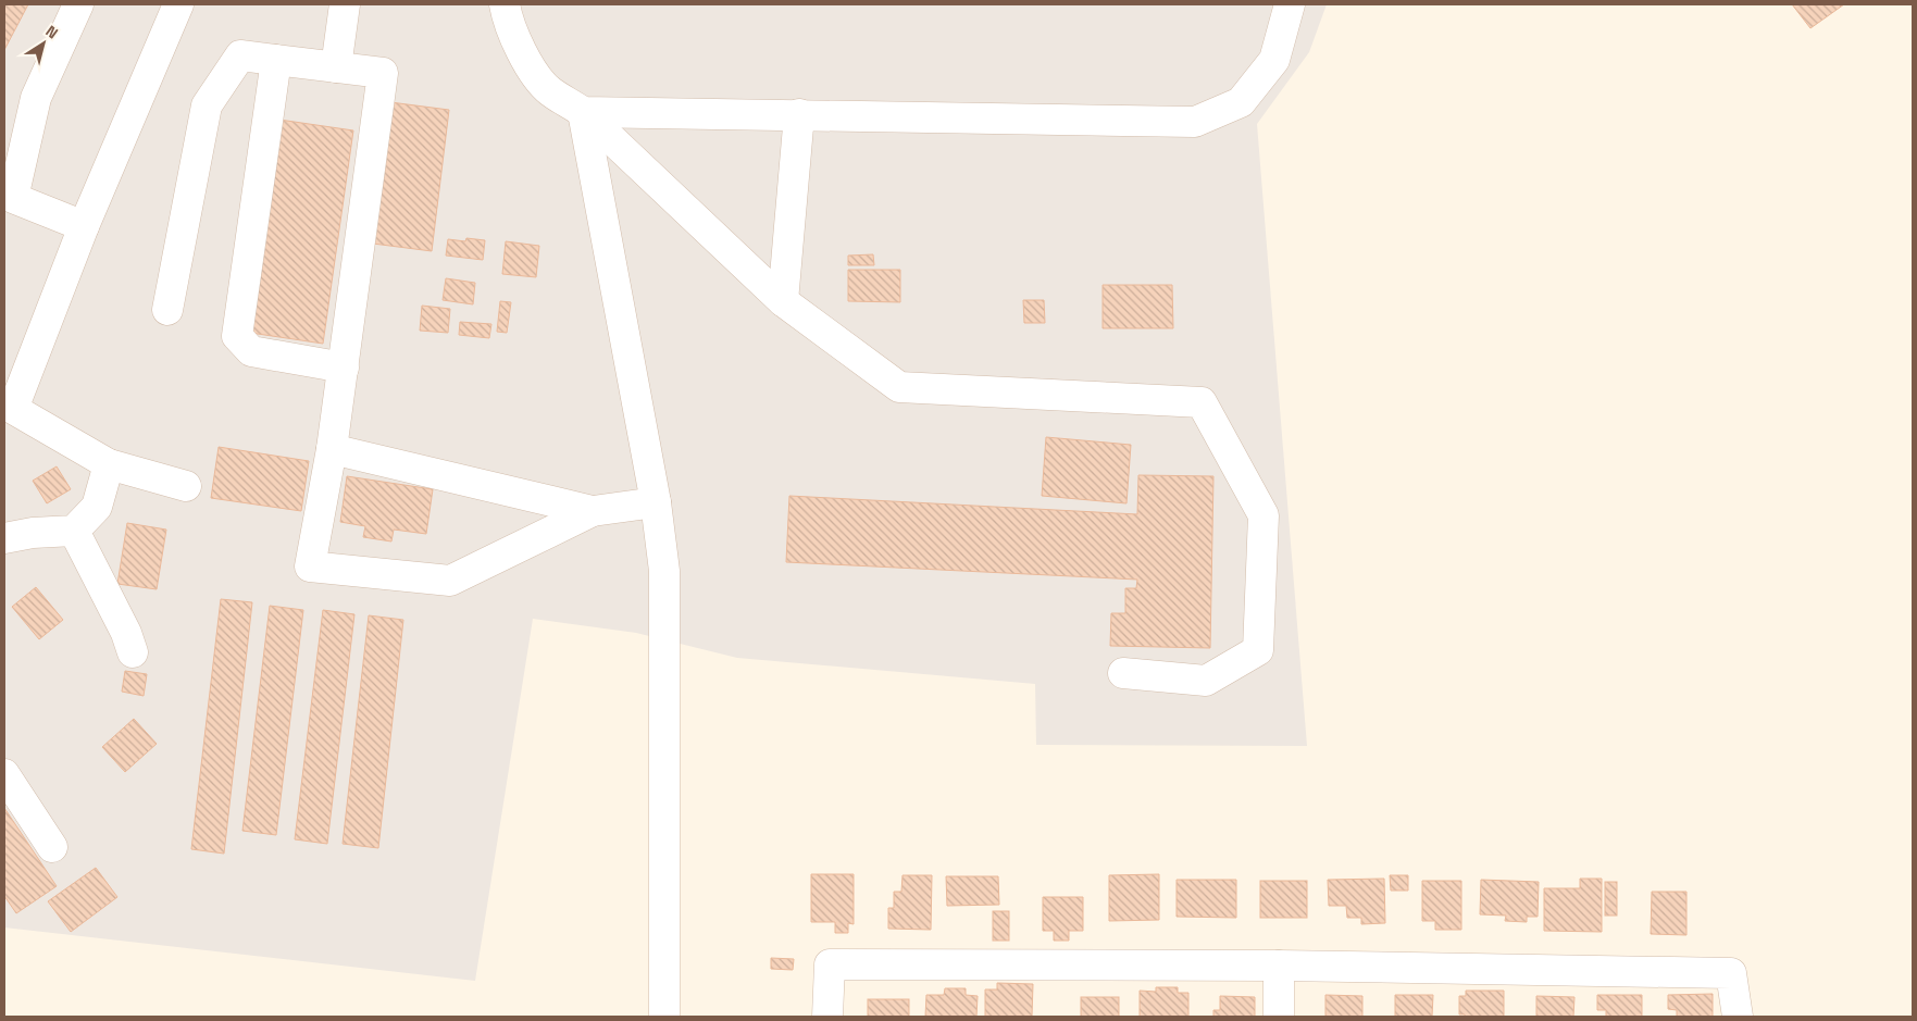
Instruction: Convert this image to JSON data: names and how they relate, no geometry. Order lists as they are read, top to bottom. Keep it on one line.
{"north":"top right"}
